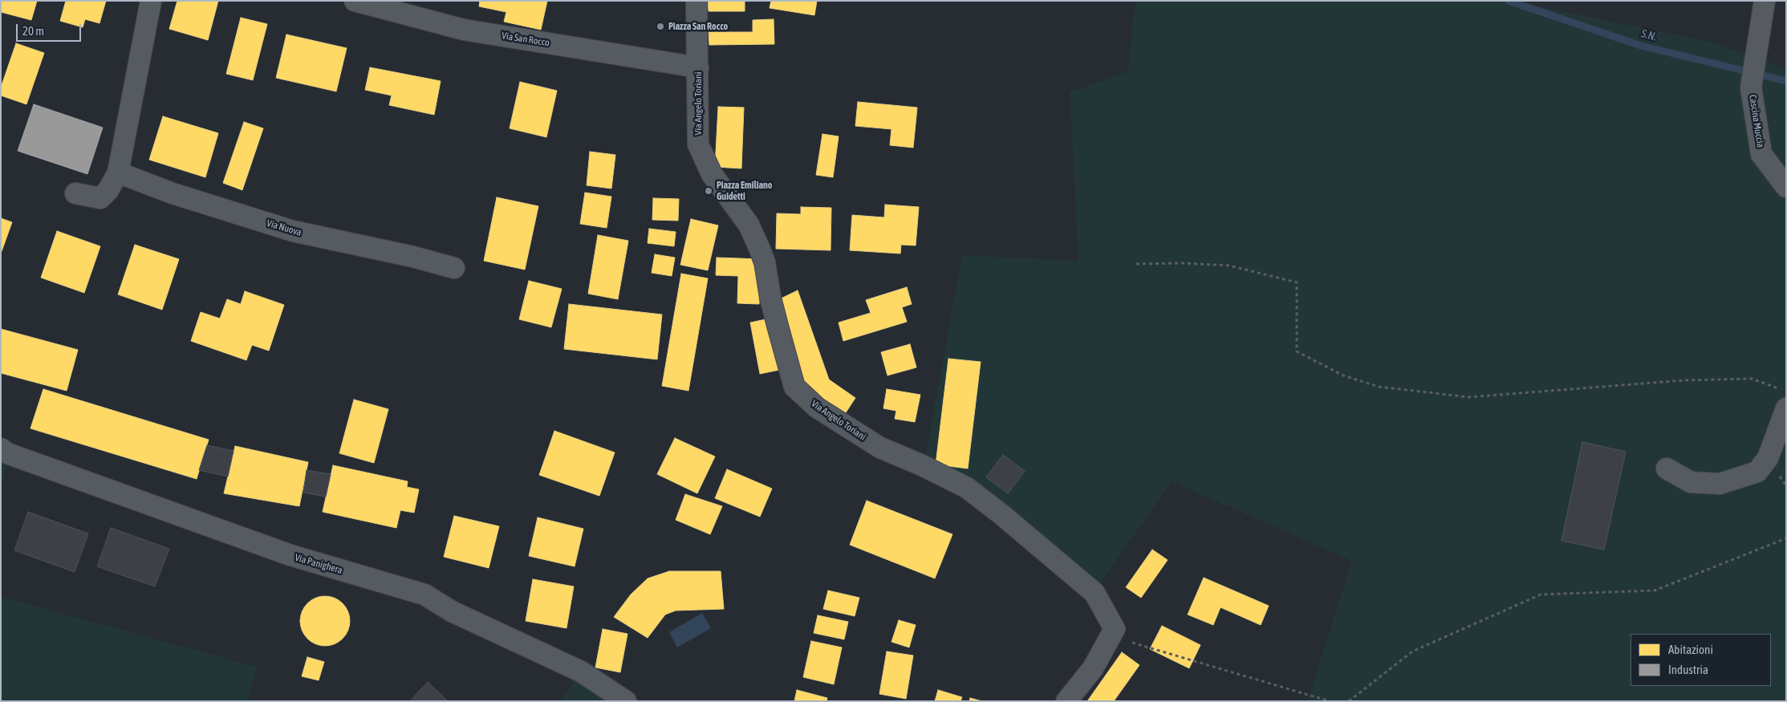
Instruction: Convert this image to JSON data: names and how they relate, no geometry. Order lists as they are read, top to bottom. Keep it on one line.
{"streets":{"street":["Via San Rocco","Via Angelo Toriani","Cascina Muccia","Via Nuova","Via Panighera"]},"crossings":[["Via San Rocco","Via Angelo Toriani"]],"water":["S.N."],"places":["Piazza San Rocco","Piazza Emiliano Guidetti"],"legend":["Abitazioni","Industria"],"scale_bar":"20 m"}
